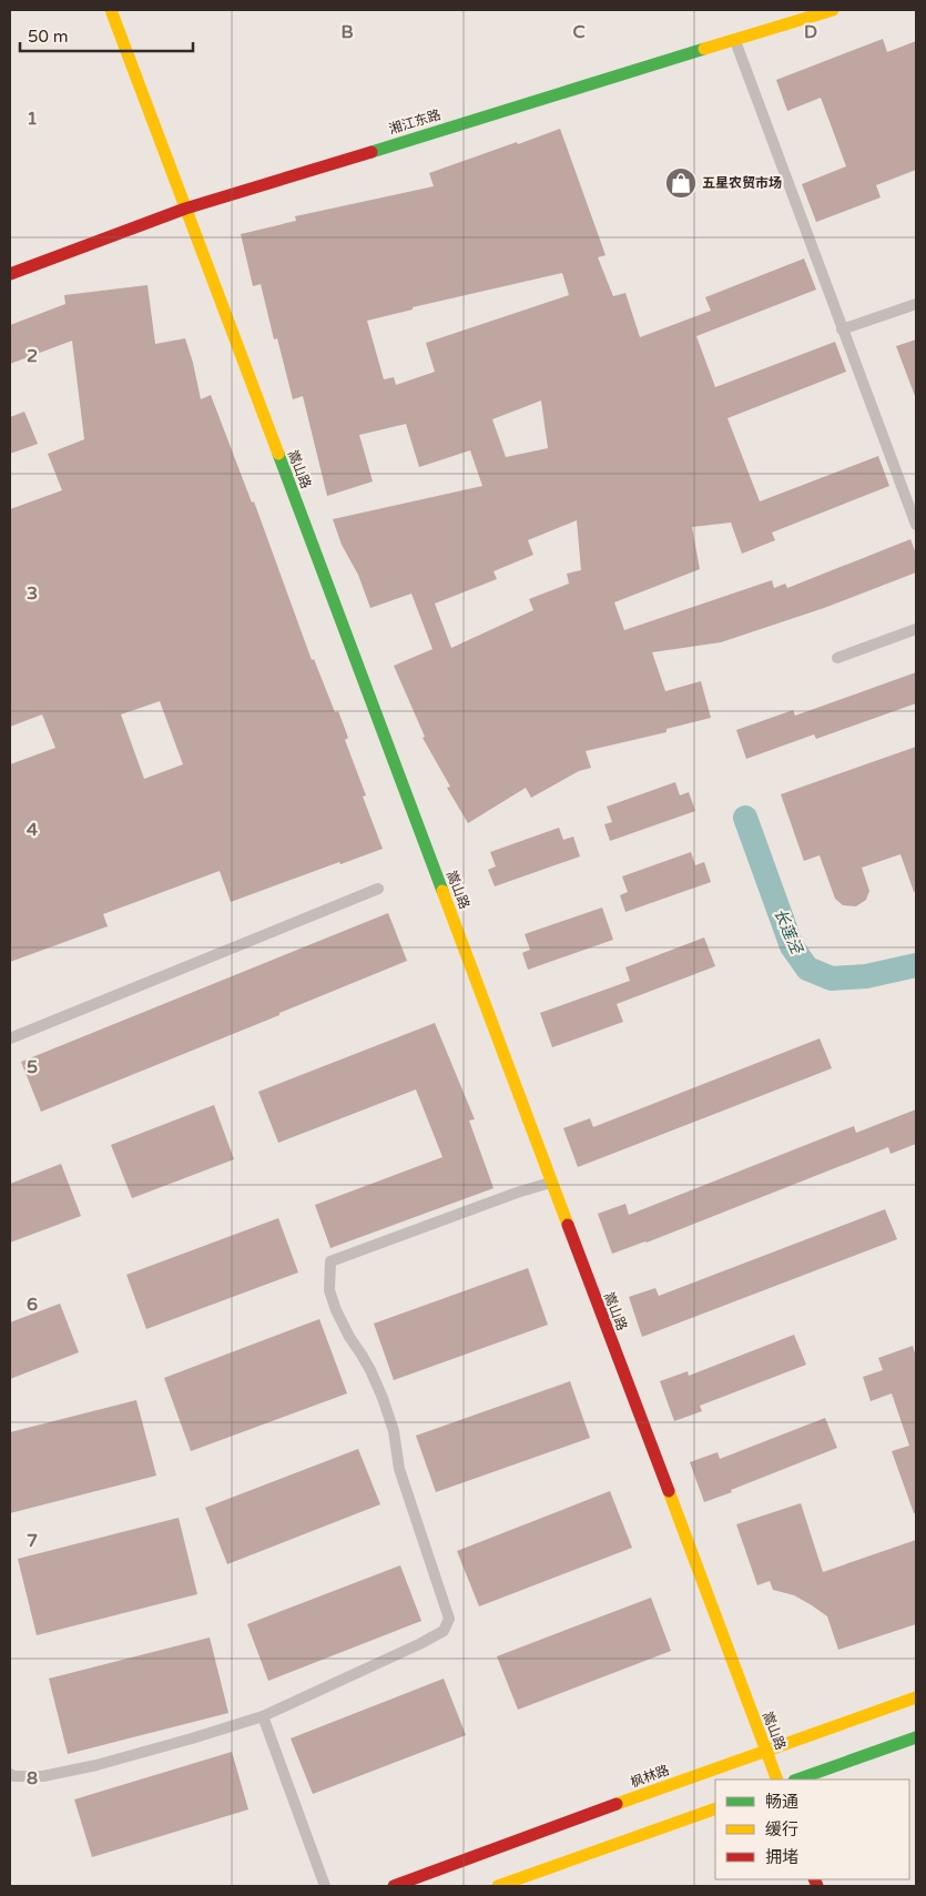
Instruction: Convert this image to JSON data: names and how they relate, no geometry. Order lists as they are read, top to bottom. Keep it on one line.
{"streets":{"street":["湘江东路","嵩山路","枫林路"]},"crossings":[["湘江东路","嵩山路"],["嵩山路","枫林路"]],"water":["长莲泾"],"places":{"shop":["五星农贸市场"]},"legend":["畅通","缓行","拥堵"],"scale_bar":"50 m","grid":{"columns":["B","C","D"],"rows":["1","2","3","4","5","6","7","8"]}}
